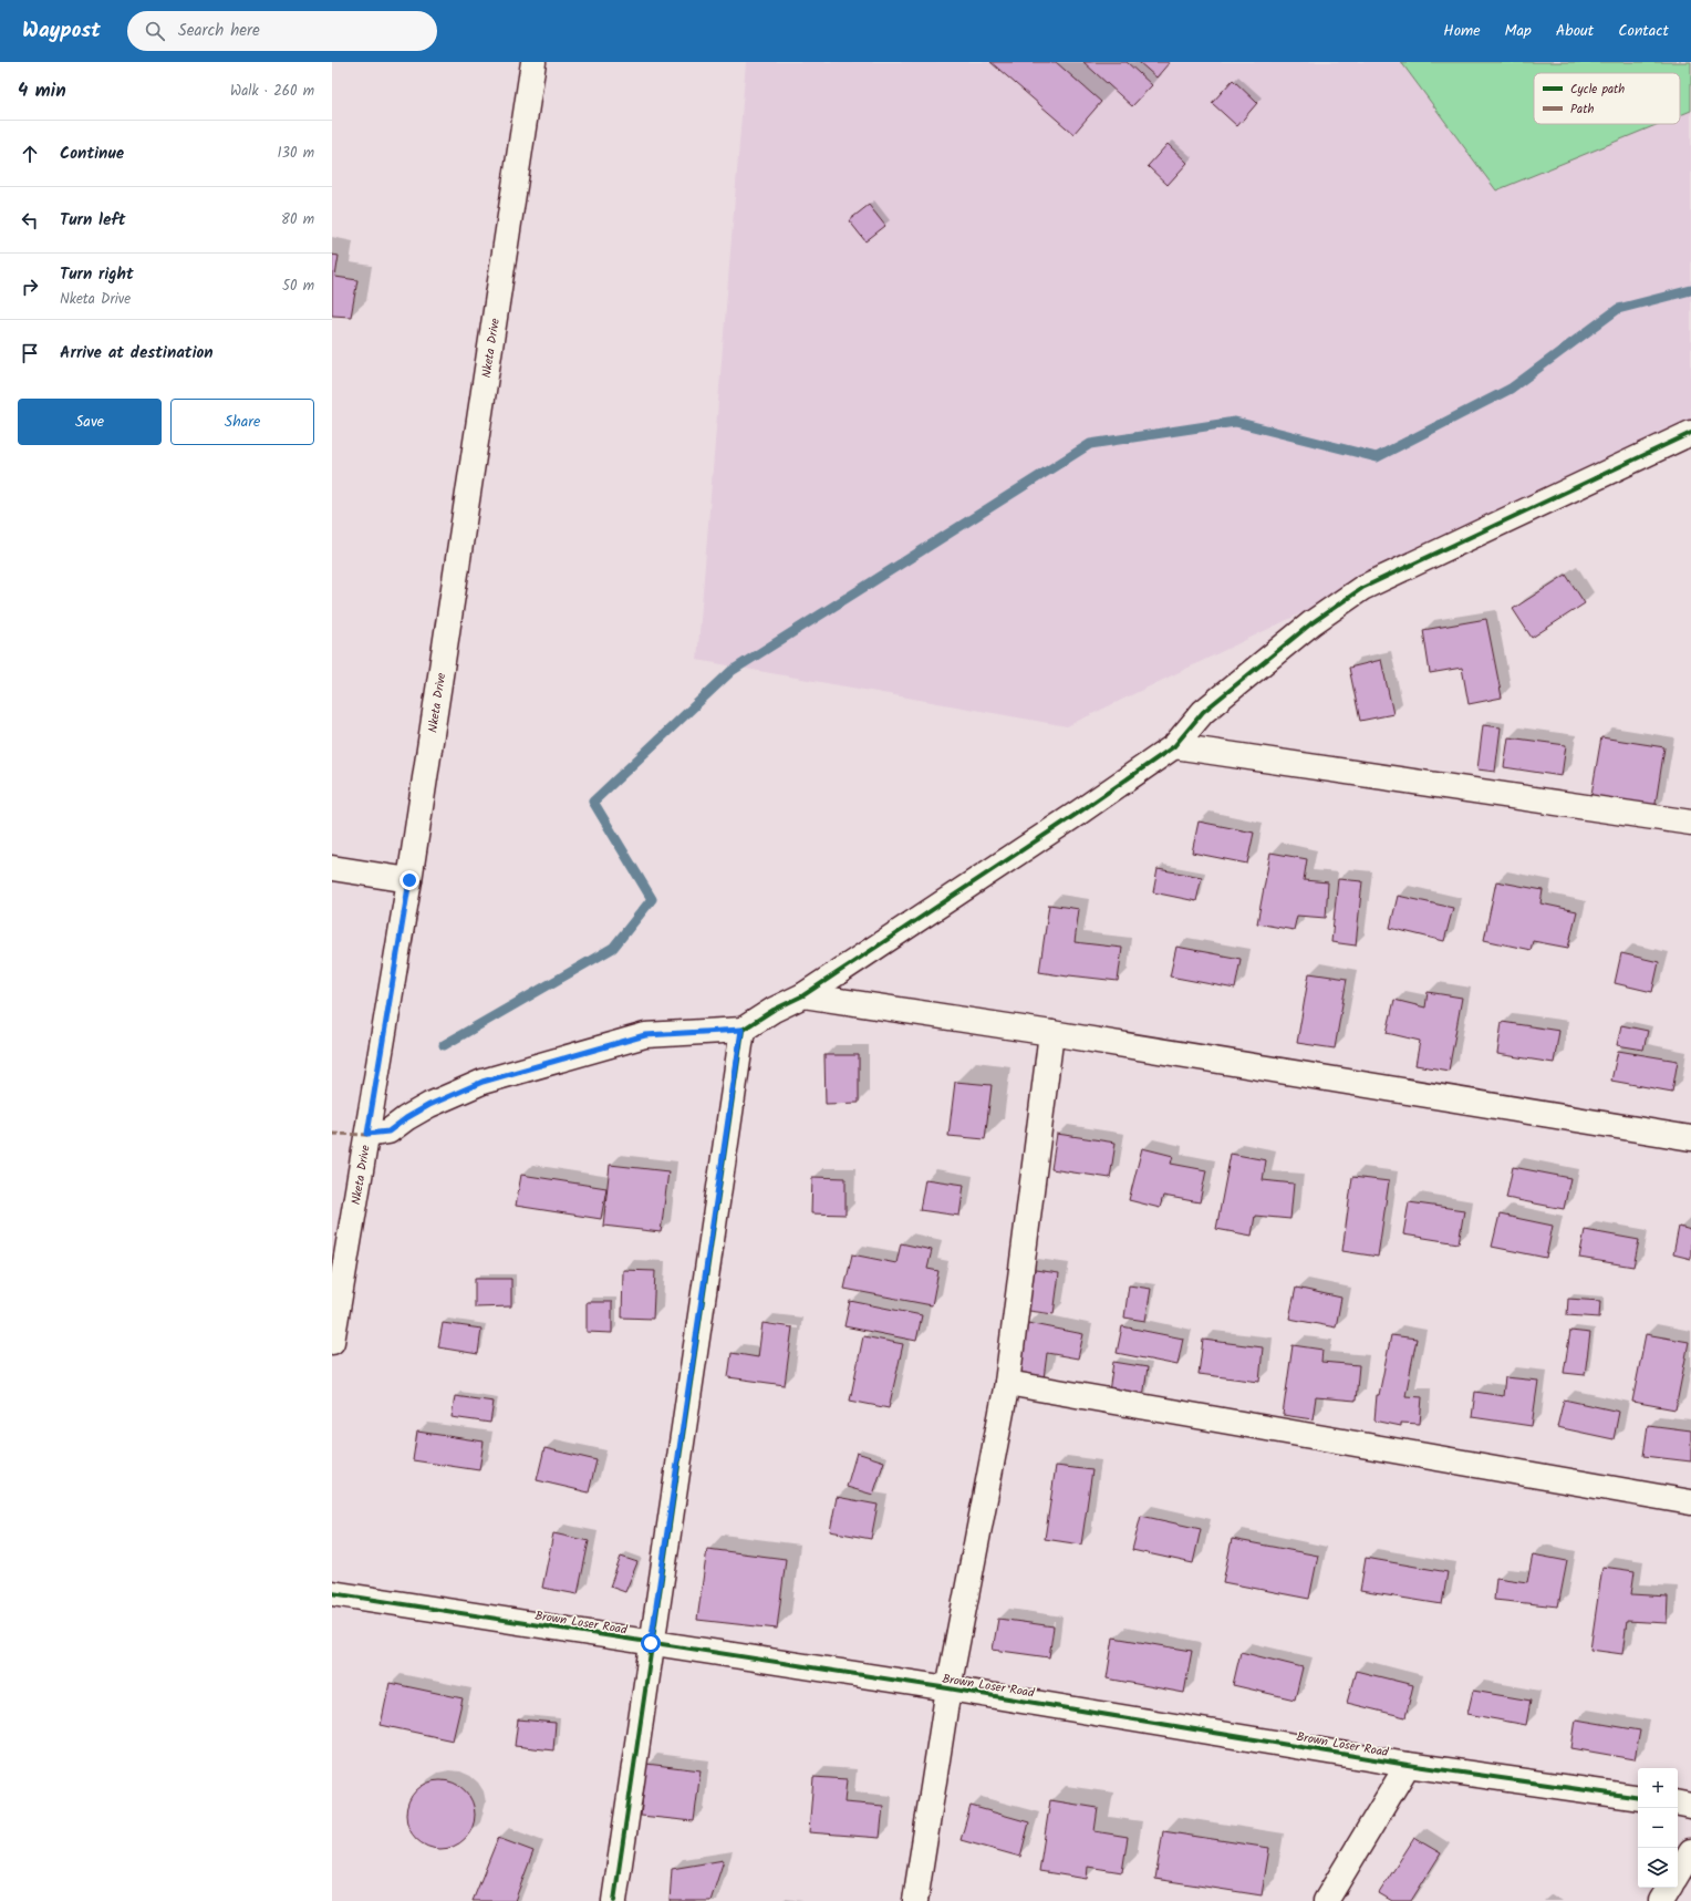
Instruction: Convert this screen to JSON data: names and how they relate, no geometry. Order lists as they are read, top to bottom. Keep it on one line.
{"streets":{"street":["Nketa Drive","Brown Loser Road"]},"legend":["Cycle path","Path"],"page":{"header":"Waypost","search":"Search here","nav":["Home","Map","About","Contact"],"heading":["4 min","Walk · 260 m"],"list":[["Continue","130 m"],["Turn left","80 m"],["Turn right","Nketa Drive","50 m"],"Arrive at destination"],"buttons":["Save","Share"],"map_buttons":["+","−"]}}
